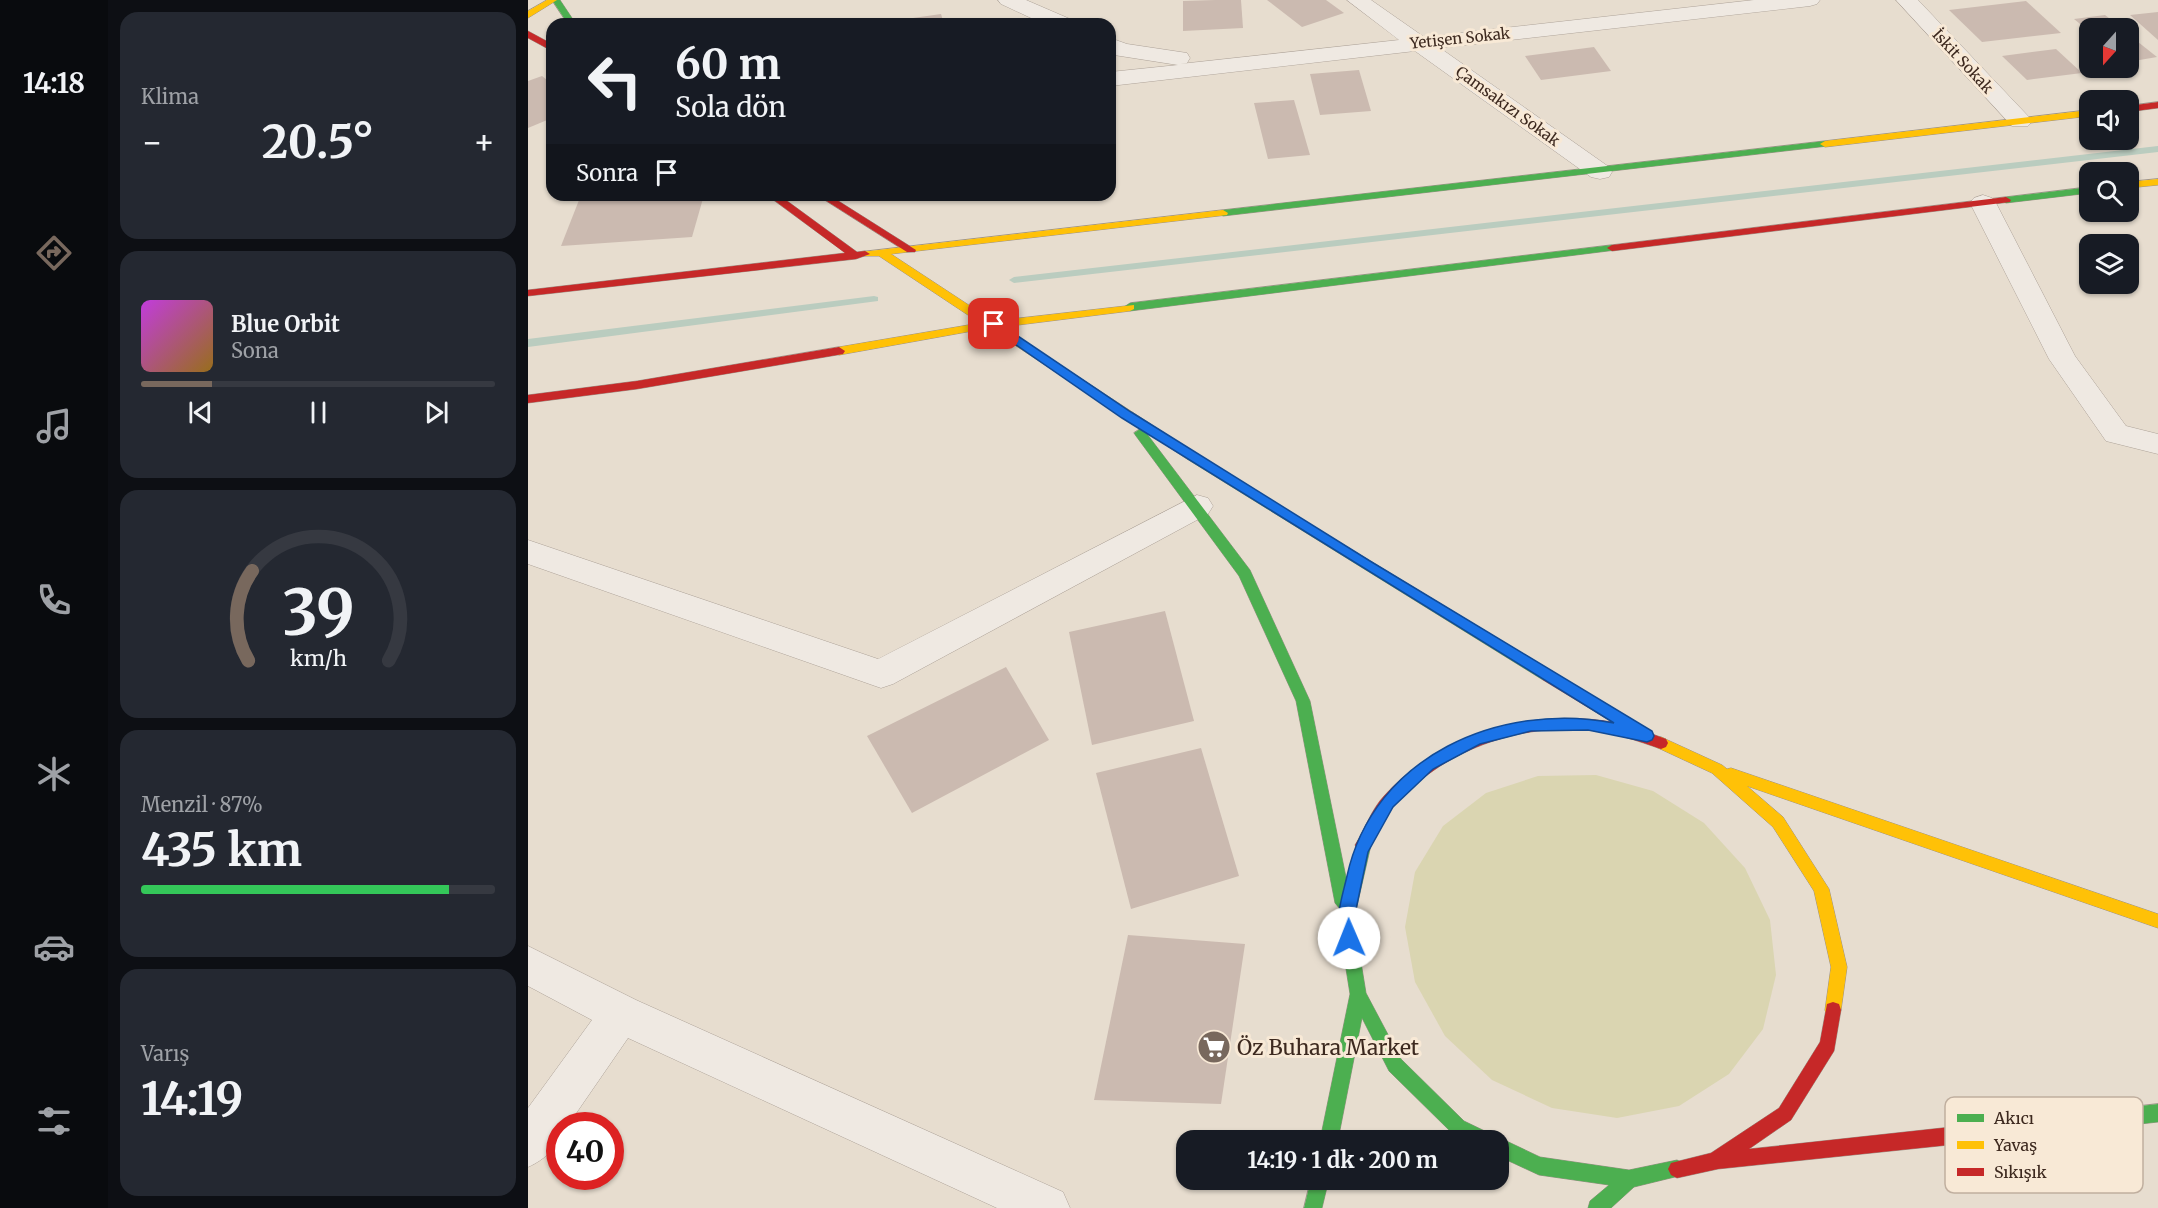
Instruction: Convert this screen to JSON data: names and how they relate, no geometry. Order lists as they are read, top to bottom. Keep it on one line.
{"streets":{"street":["Yetişen Sokak","İskit Sokak","Çamsakızı Sokak"]},"crossings":[["Yetişen Sokak","Çamsakızı Sokak"]],"places":{"supermarket":["Öz Buhara Market"]},"legend":["Akıcı","Yavaş","Sıkışık"],"north":"bottom","page":{"tabs":"14:18","tile":["Klima",["Menzil · 87%","435 km"],["Varış","14:19"]],"turn":["60 m","Sola dön"],"heat":["−","20.5°","+"],"then":"Sonra","song":["Blue Orbit","Sona"],"limit":"40","trip":"14:19 · 1 dk · 200 m","gauge":["39","km/h"]}}
